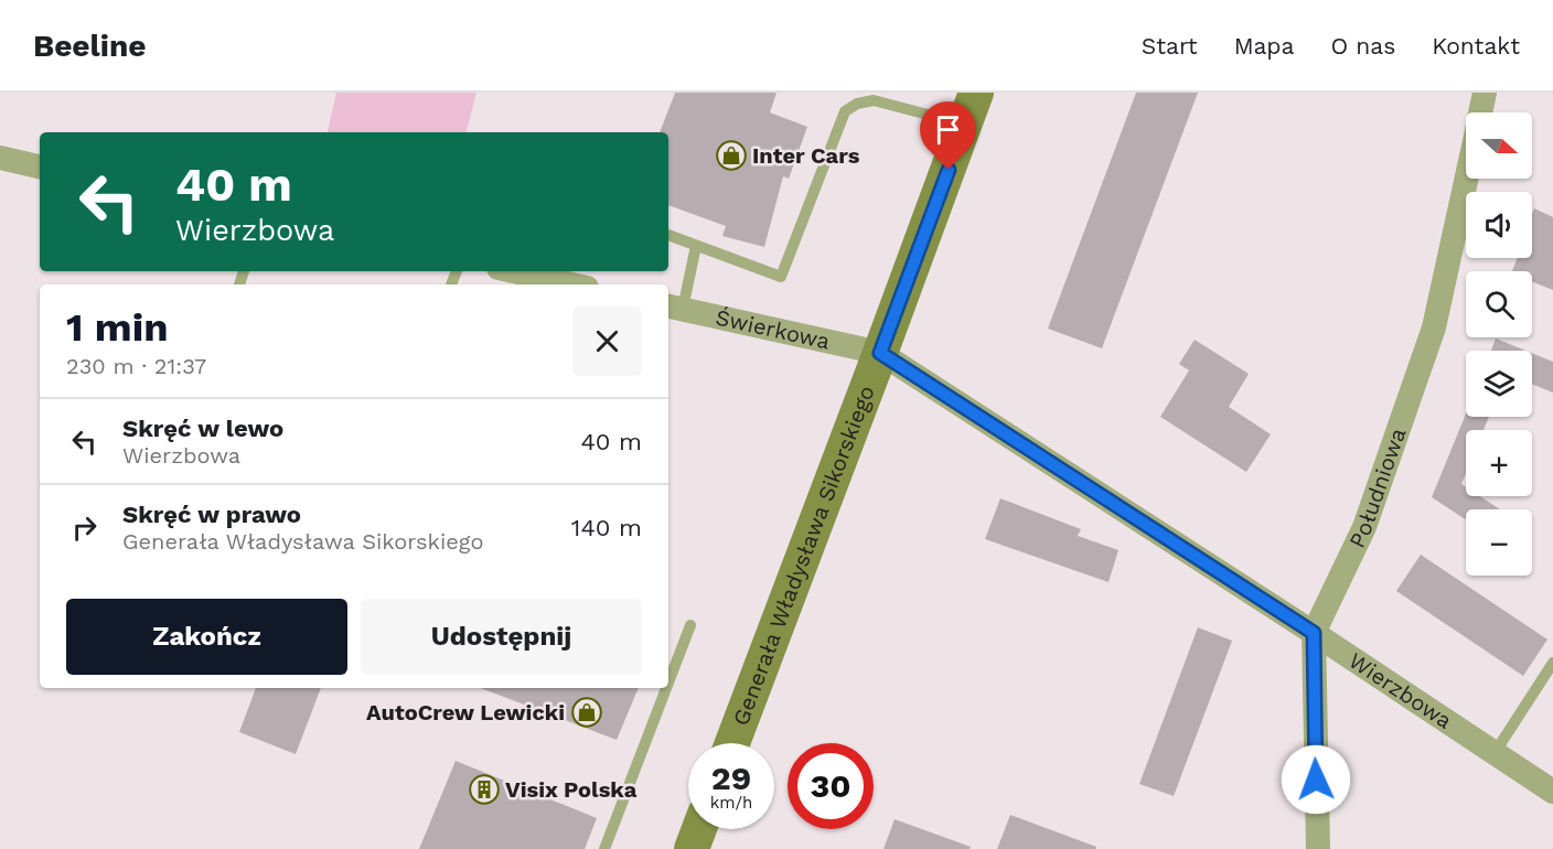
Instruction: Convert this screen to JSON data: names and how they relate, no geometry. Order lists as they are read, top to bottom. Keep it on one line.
{"streets":{"street":["Świerkowa","Południowa","Generała Władysława Sikorskiego","Wierzbowa"]},"crossings":[["Świerkowa","Generała Władysława Sikorskiego"],["Świerkowa","Wierzbowa"],["Południowa","Wierzbowa"],["Generała Władysława Sikorskiego","Wierzbowa"]],"places":{"shop":["Inter Cars","AutoCrew Lewicki"],"building":["Visix Polska"]},"north":"right","page":{"header":"Beeline","nav":["Start","Mapa","O nas","Kontakt"],"map_buttons":["+","−"],"turn":["40 m","Wierzbowa"],"heading":["1 min","230 m · 21:37"],"list":[{"name":"Skręć w lewo","note":"Wierzbowa","value":"40 m"},{"name":"Skręć w prawo","note":"Generała Władysława Sikorskiego","value":"140 m"}],"buttons":["Zakończ","Udostępnij"],"speed":"29 km/h","limit":"30"}}
